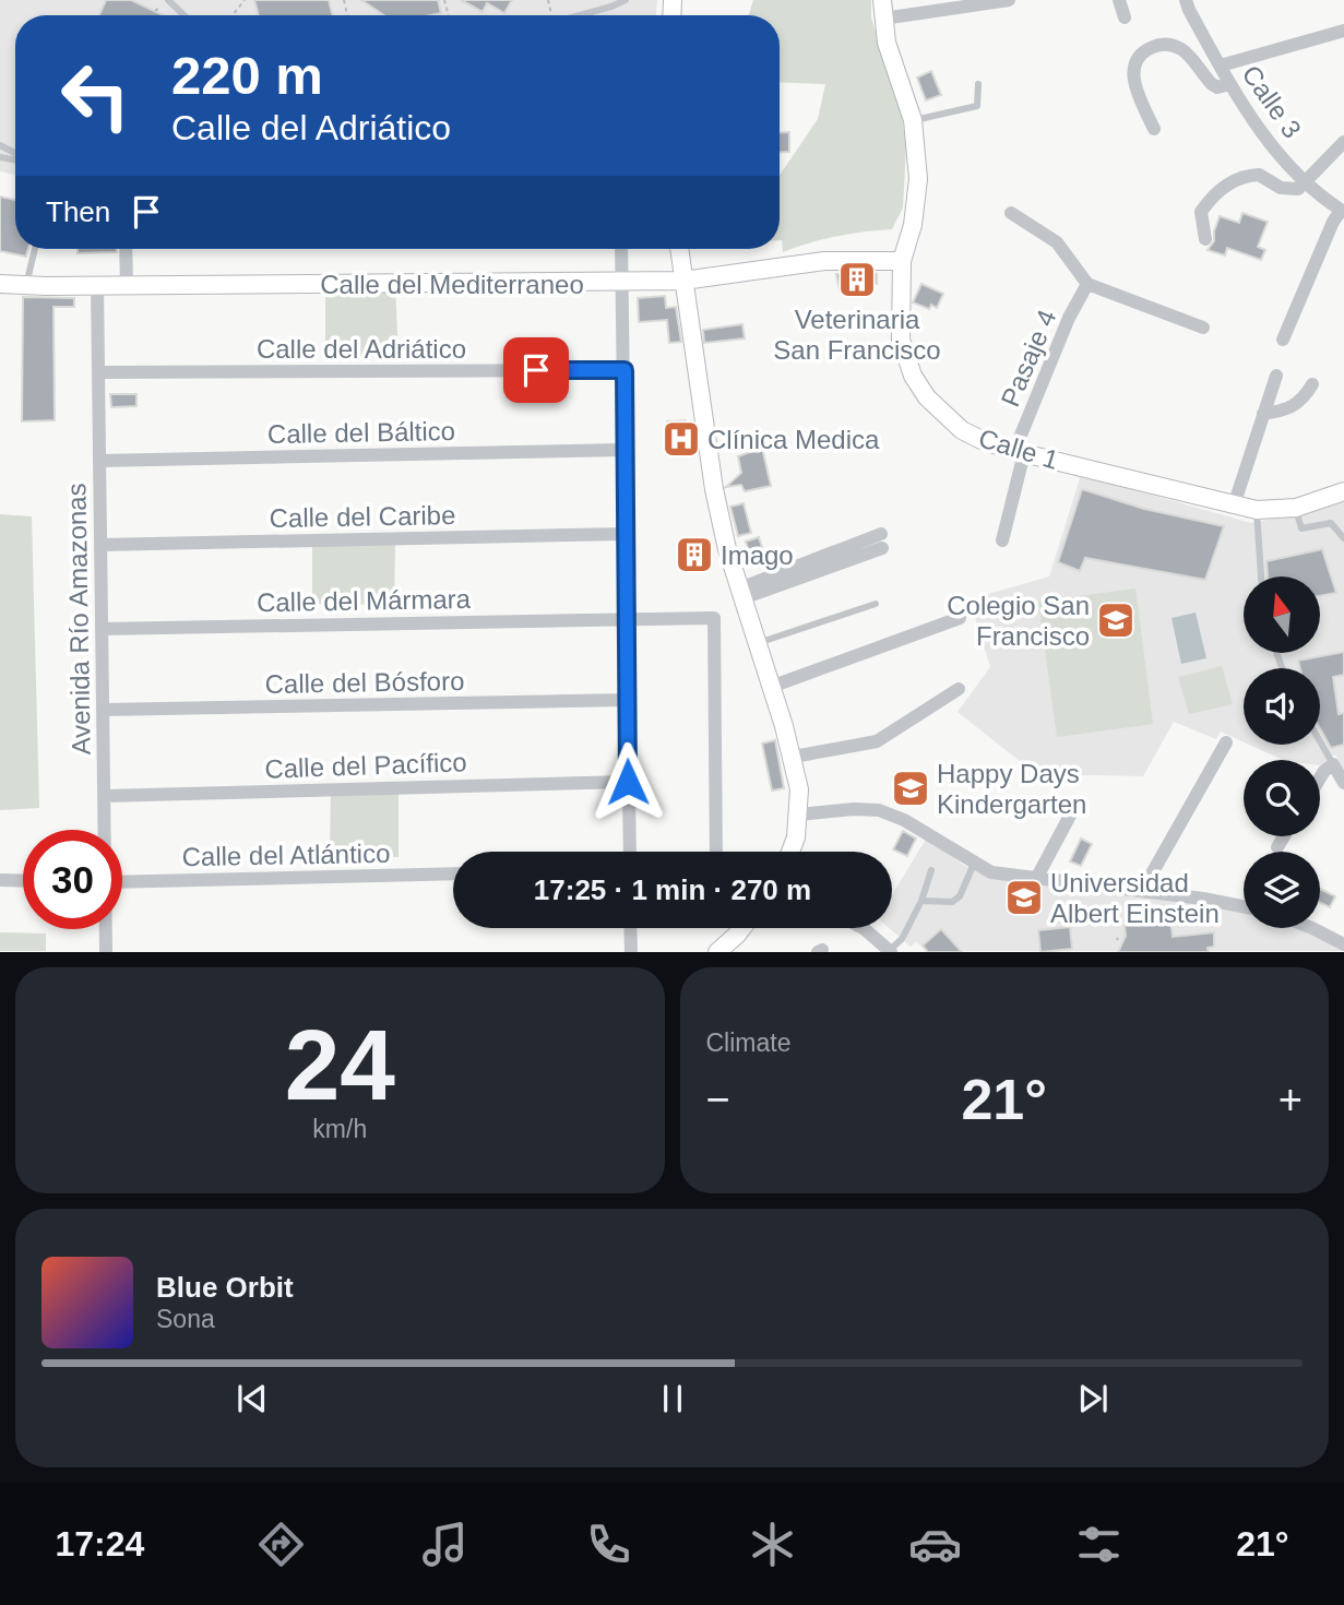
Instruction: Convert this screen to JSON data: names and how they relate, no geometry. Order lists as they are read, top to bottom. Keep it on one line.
{"streets":{"street":["Calle 3","Calle del Mediterraneo","Calle del Adriático","Pasaje 4","Calle del Báltico","Calle 1","Calle del Caribe","Calle del Mármara","Avenida Río Amazonas","Calle del Bósforo","Calle del Pacífico","Calle del Atlántico"]},"crossings":[["Calle del Mediterraneo","Calle 1"],["Calle del Mediterraneo","Avenida Río Amazonas"],["Calle del Adriático","Avenida Río Amazonas"],["Pasaje 4","Calle 1"],["Calle del Báltico","Avenida Río Amazonas"],["Calle del Caribe","Avenida Río Amazonas"],["Calle del Mármara","Avenida Río Amazonas"],["Avenida Río Amazonas","Calle del Bósforo"],["Avenida Río Amazonas","Calle del Pacífico"]],"places":{"building":["Veterinaria San Francisco","Imago"],"hospital":["Clínica Medica"],"school or university":["Colegio San Francisco","Happy Days Kindergarten","Universidad Albert Einstein"]},"north":"top","page":{"turn":["220 m","Calle del Adriático"],"then":"Then","limit":"30","trip":"17:25 · 1 min · 270 m","tile":[["24","km/h"],"Climate"],"heat":["−","21°","+"],"song":["Blue Orbit","Sona"],"tabs":["17:24","21°"]}}
